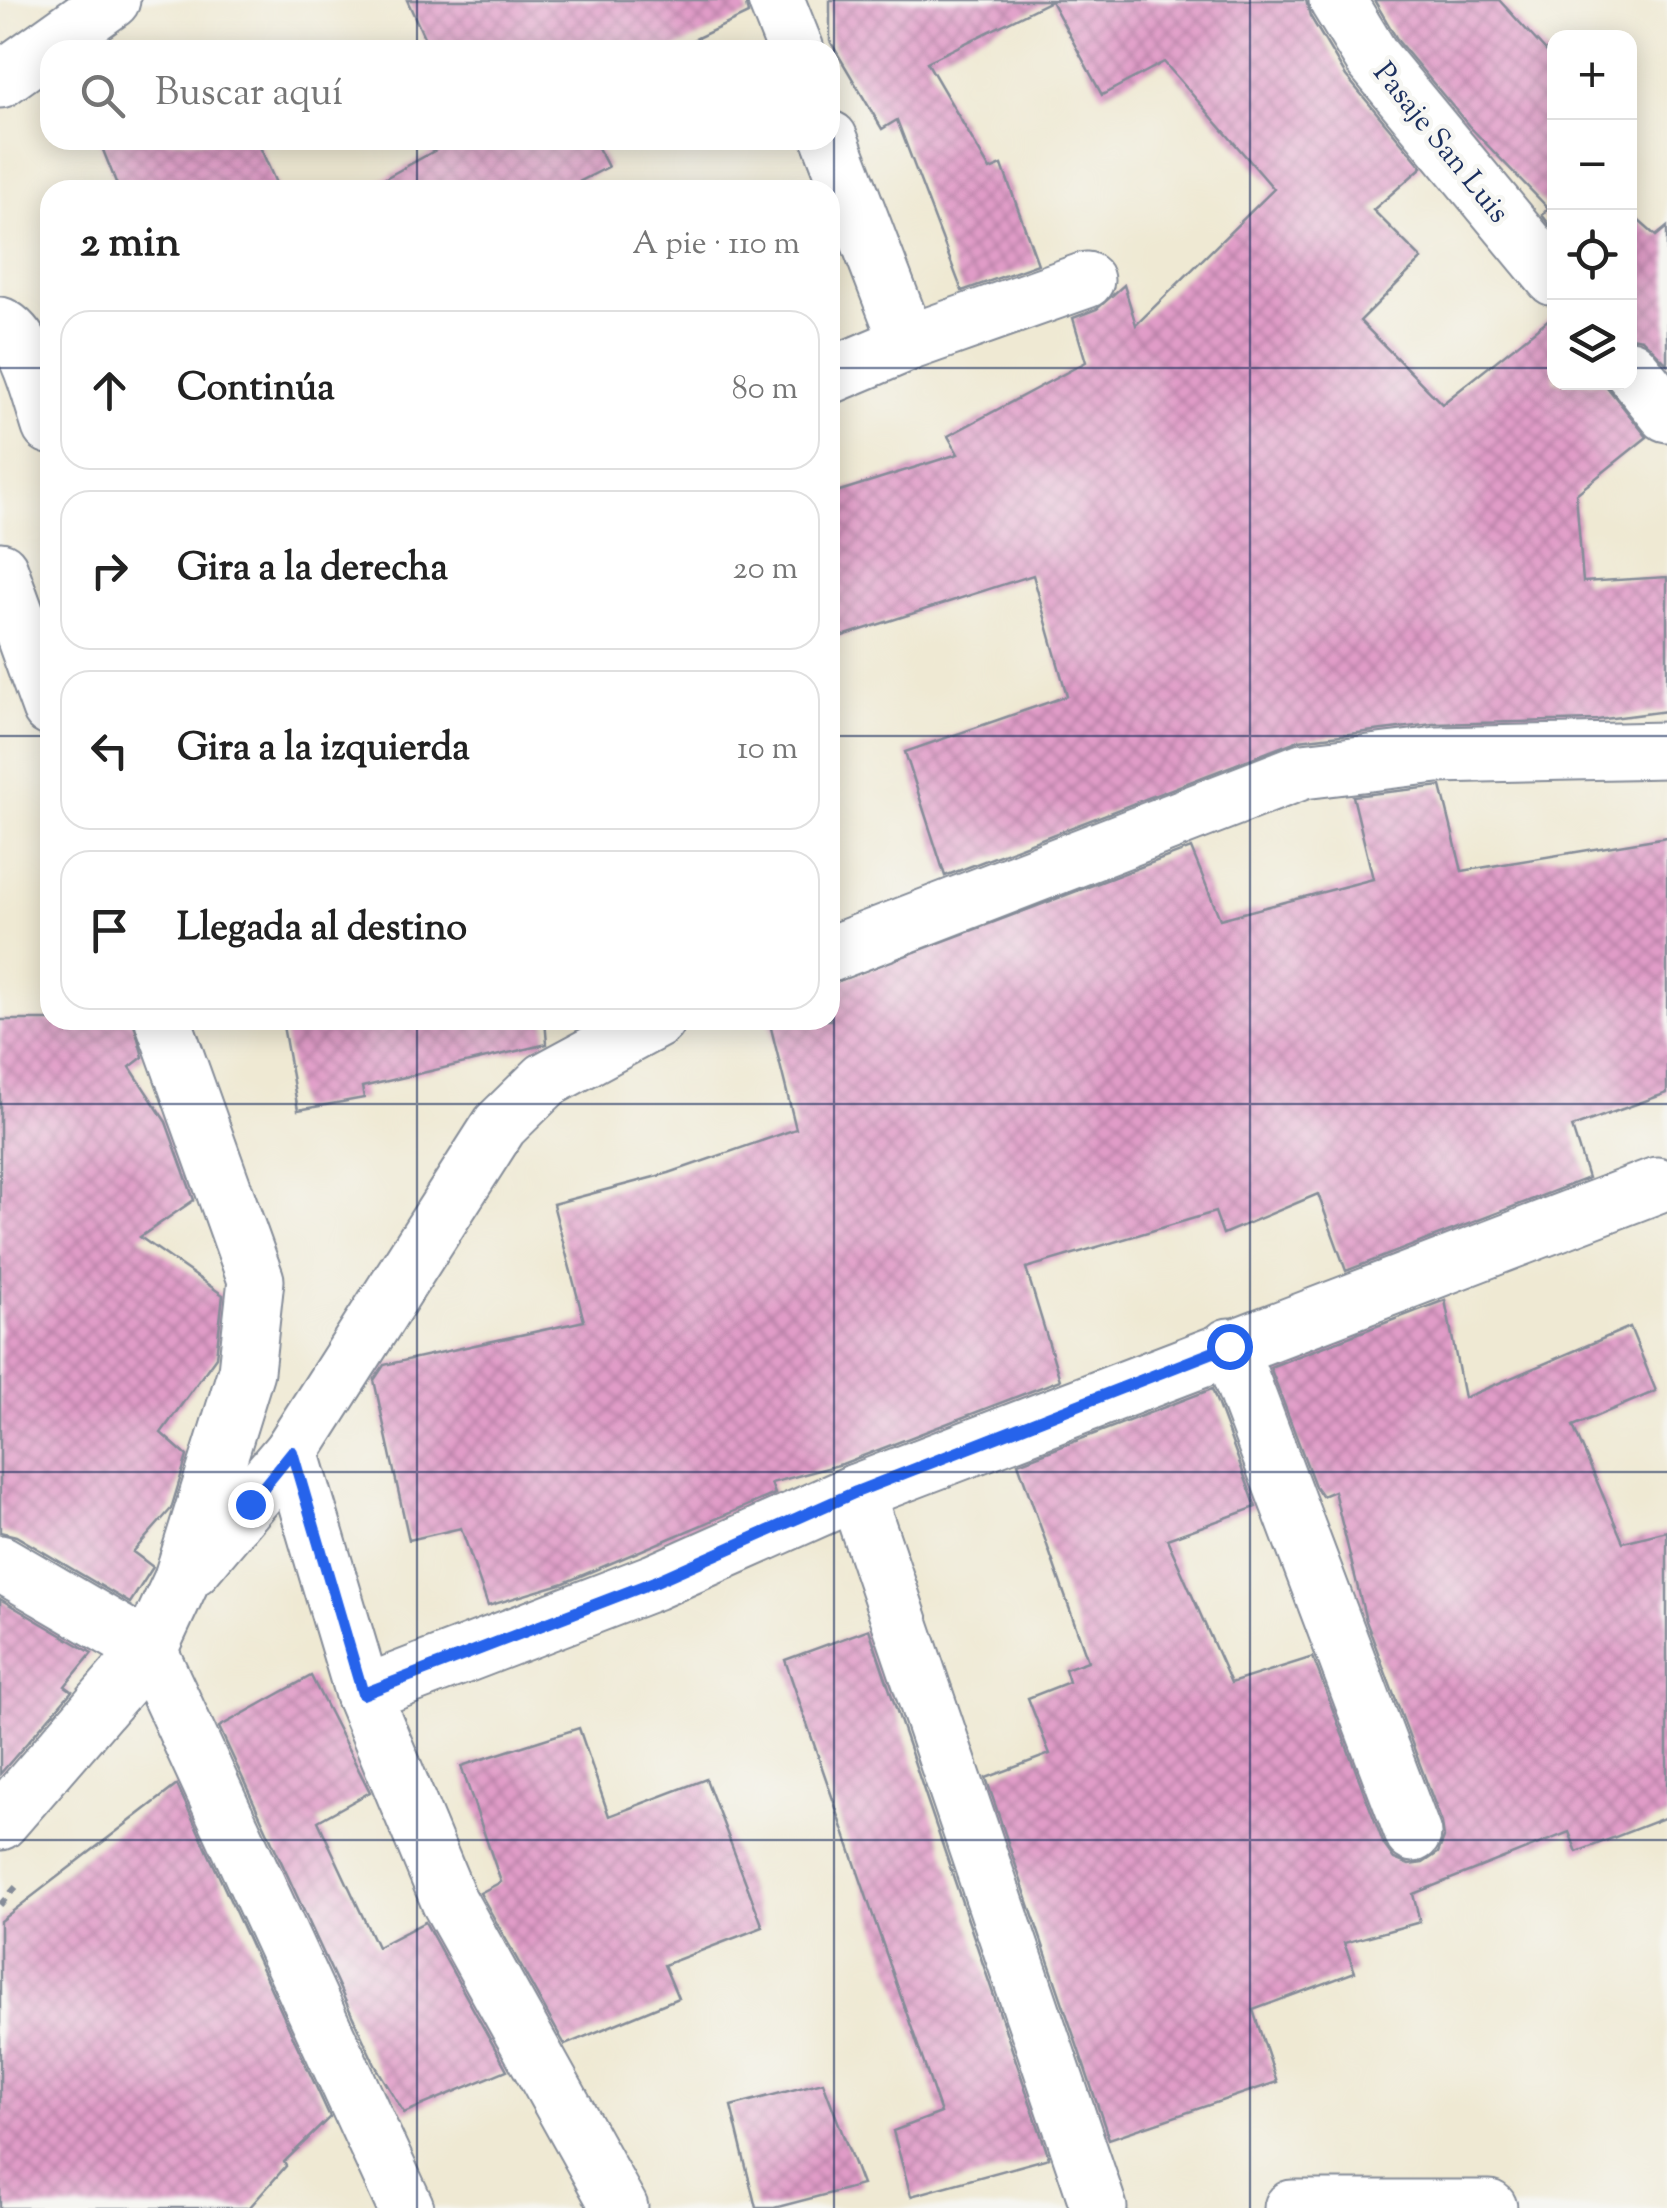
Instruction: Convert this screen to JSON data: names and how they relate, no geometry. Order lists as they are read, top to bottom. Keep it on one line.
{"streets":{"street":["Pasaje San Luis"]},"page":{"map_buttons":["+","−"],"search":"Buscar aquí","heading":["2 min","A pie · 110 m"],"list":[["Continúa","80 m"],["Gira a la derecha","20 m"],["Gira a la izquierda","10 m"],"Llegada al destino"]}}
